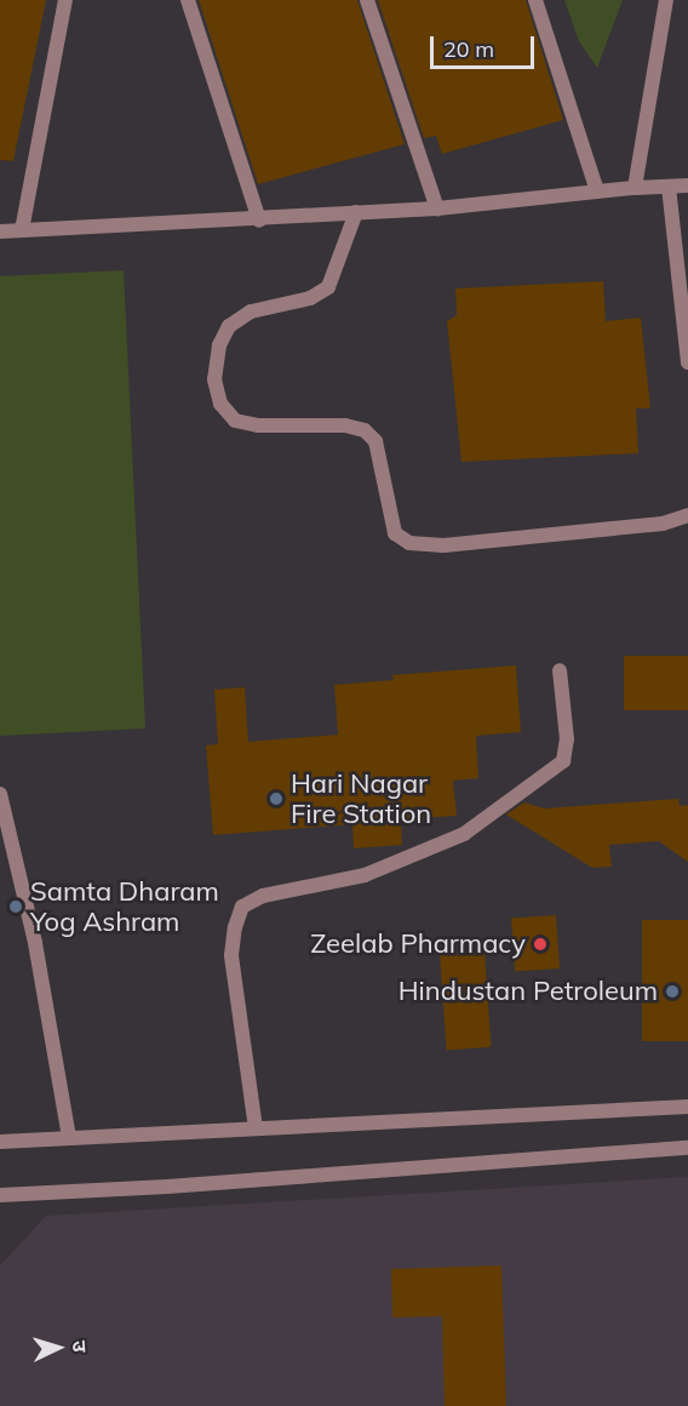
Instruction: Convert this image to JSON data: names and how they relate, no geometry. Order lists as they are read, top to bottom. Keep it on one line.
{"places":["Hari Nagar Fire Station","Samta Dharam Yog Ashram","Zeelab Pharmacy","Hindustan Petroleum"],"scale_bar":"20 m","north":"right"}
